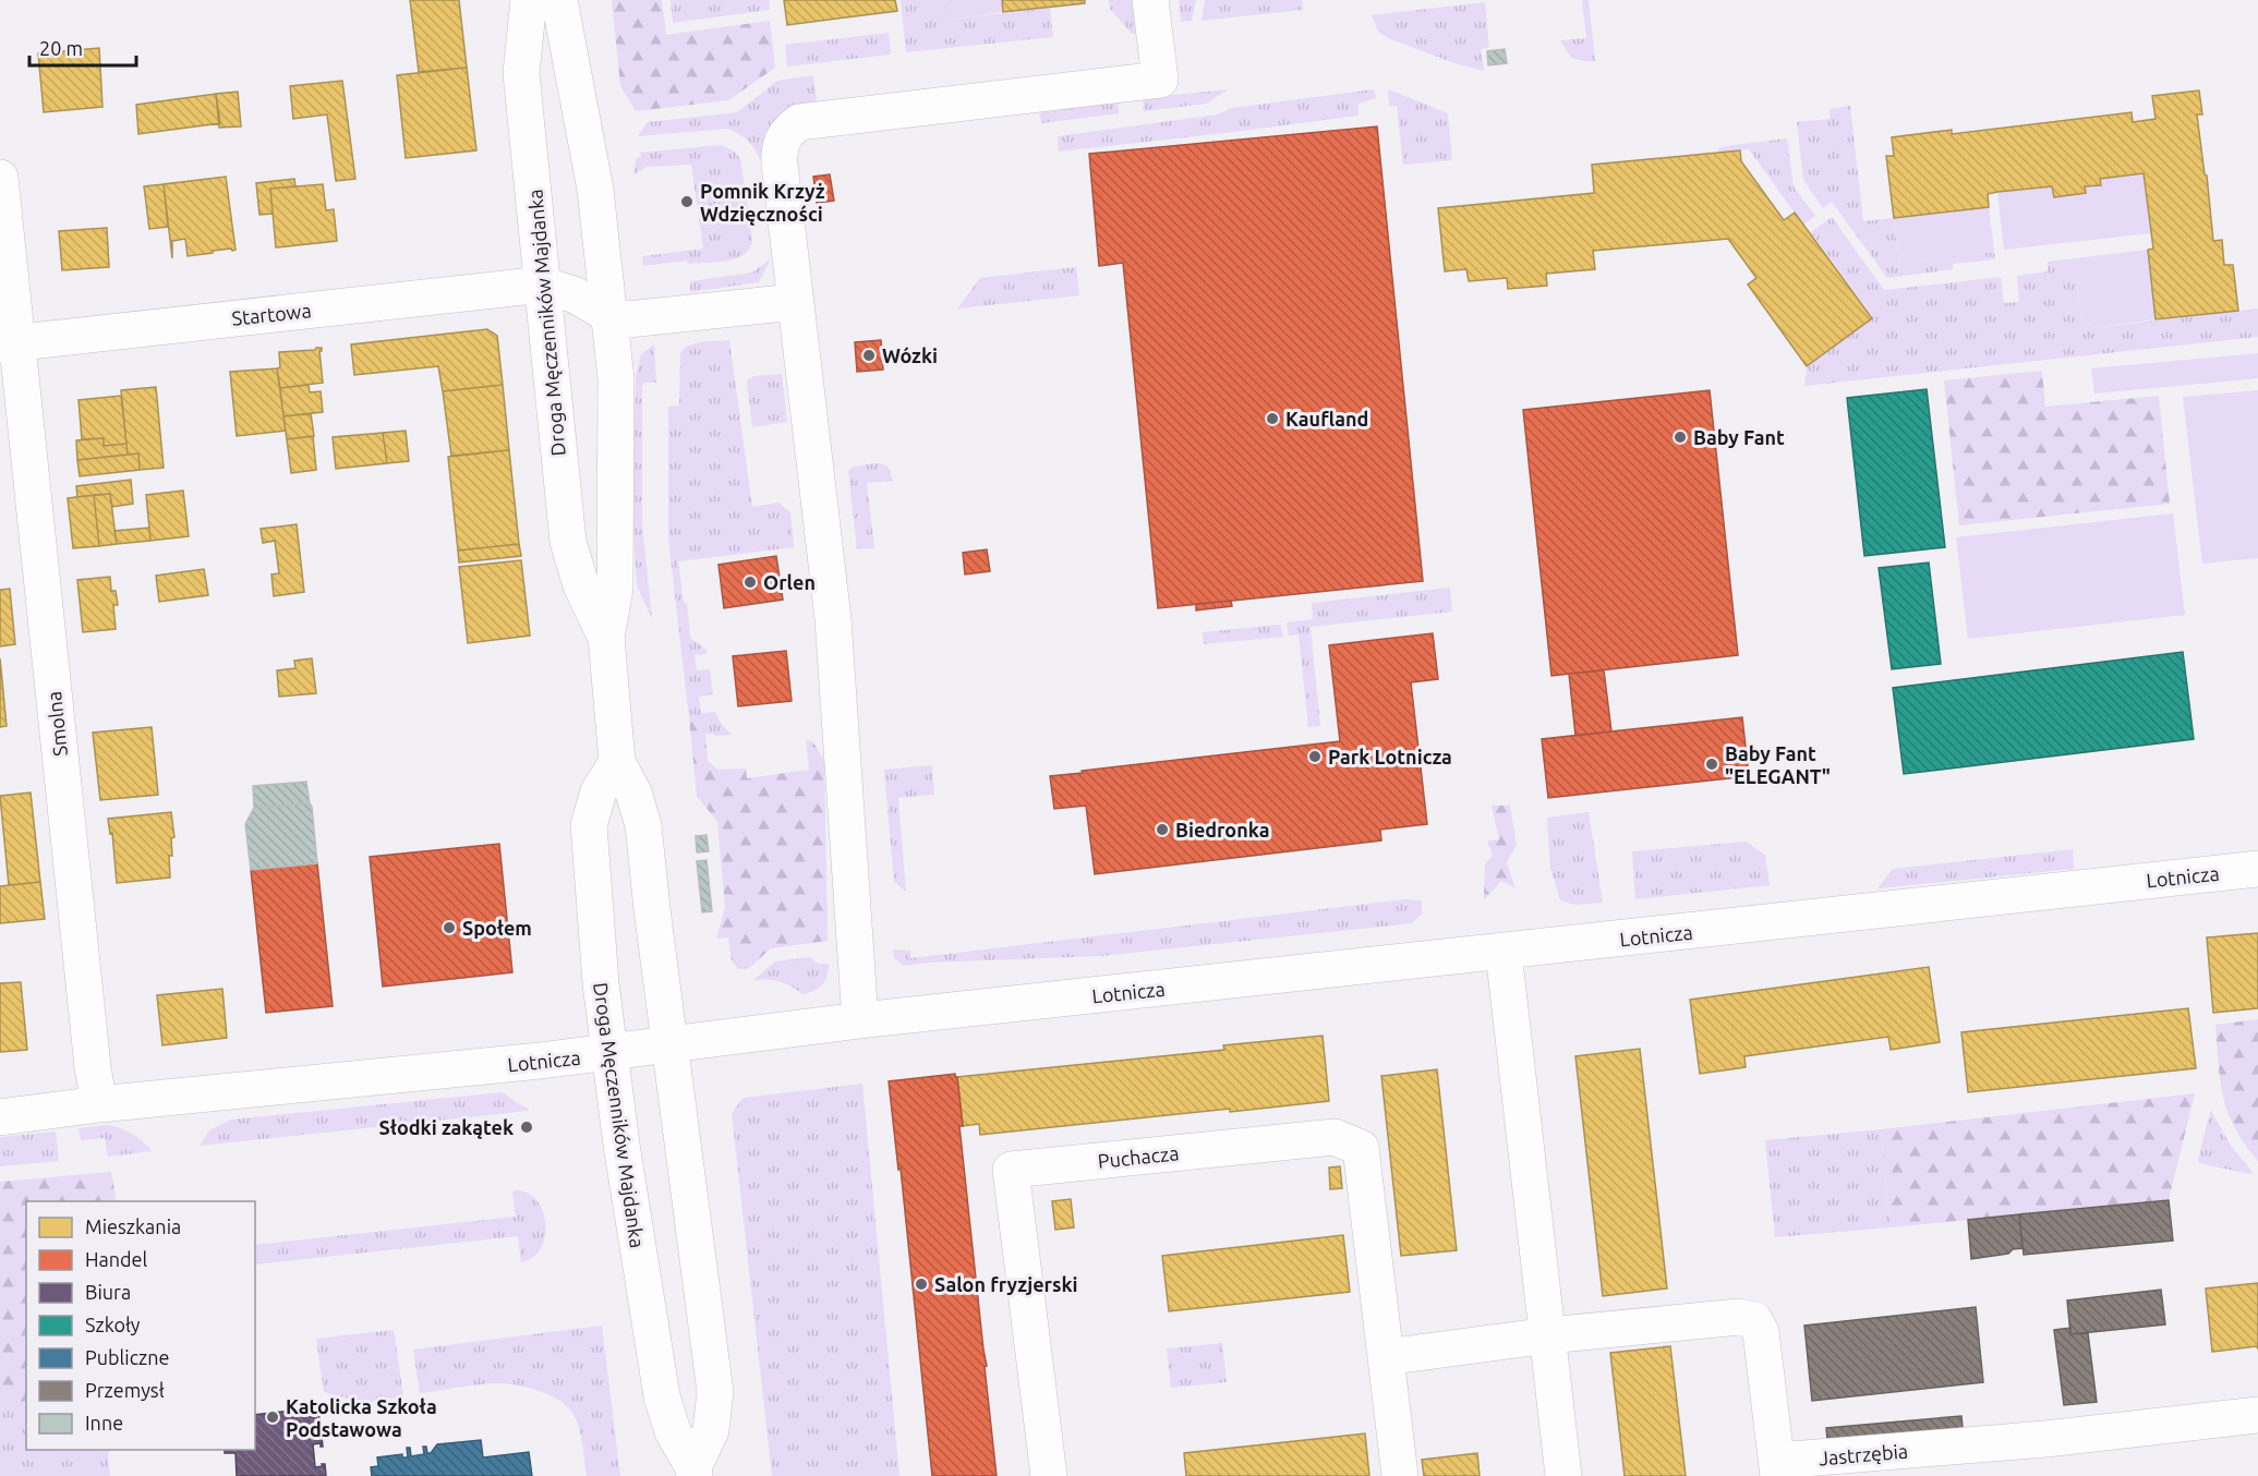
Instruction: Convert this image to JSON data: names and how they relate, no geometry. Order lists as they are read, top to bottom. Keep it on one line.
{"streets":{"street":["Startowa","Droga Męczenników Majdanka","Smolna","Lotnicza","Puchacza","Jastrzębia"]},"crossings":[["Startowa","Droga Męczenników Majdanka"],["Startowa","Smolna"],["Droga Męczenników Majdanka","Lotnicza"],["Smolna","Lotnicza"]],"places":["Pomnik Krzyż Wdzięczności","Wózki","Kaufland","Baby Fant","Orlen","Park Lotnicza","Baby Fant \"ELEGANT\"","Biedronka","Społem","Słodki zakątek","Salon fryzjerski","Katolicka Szkoła Podstawowa"],"legend":["Mieszkania","Handel","Biura","Szkoły","Publiczne","Przemysł","Inne"],"scale_bar":"20 m"}
